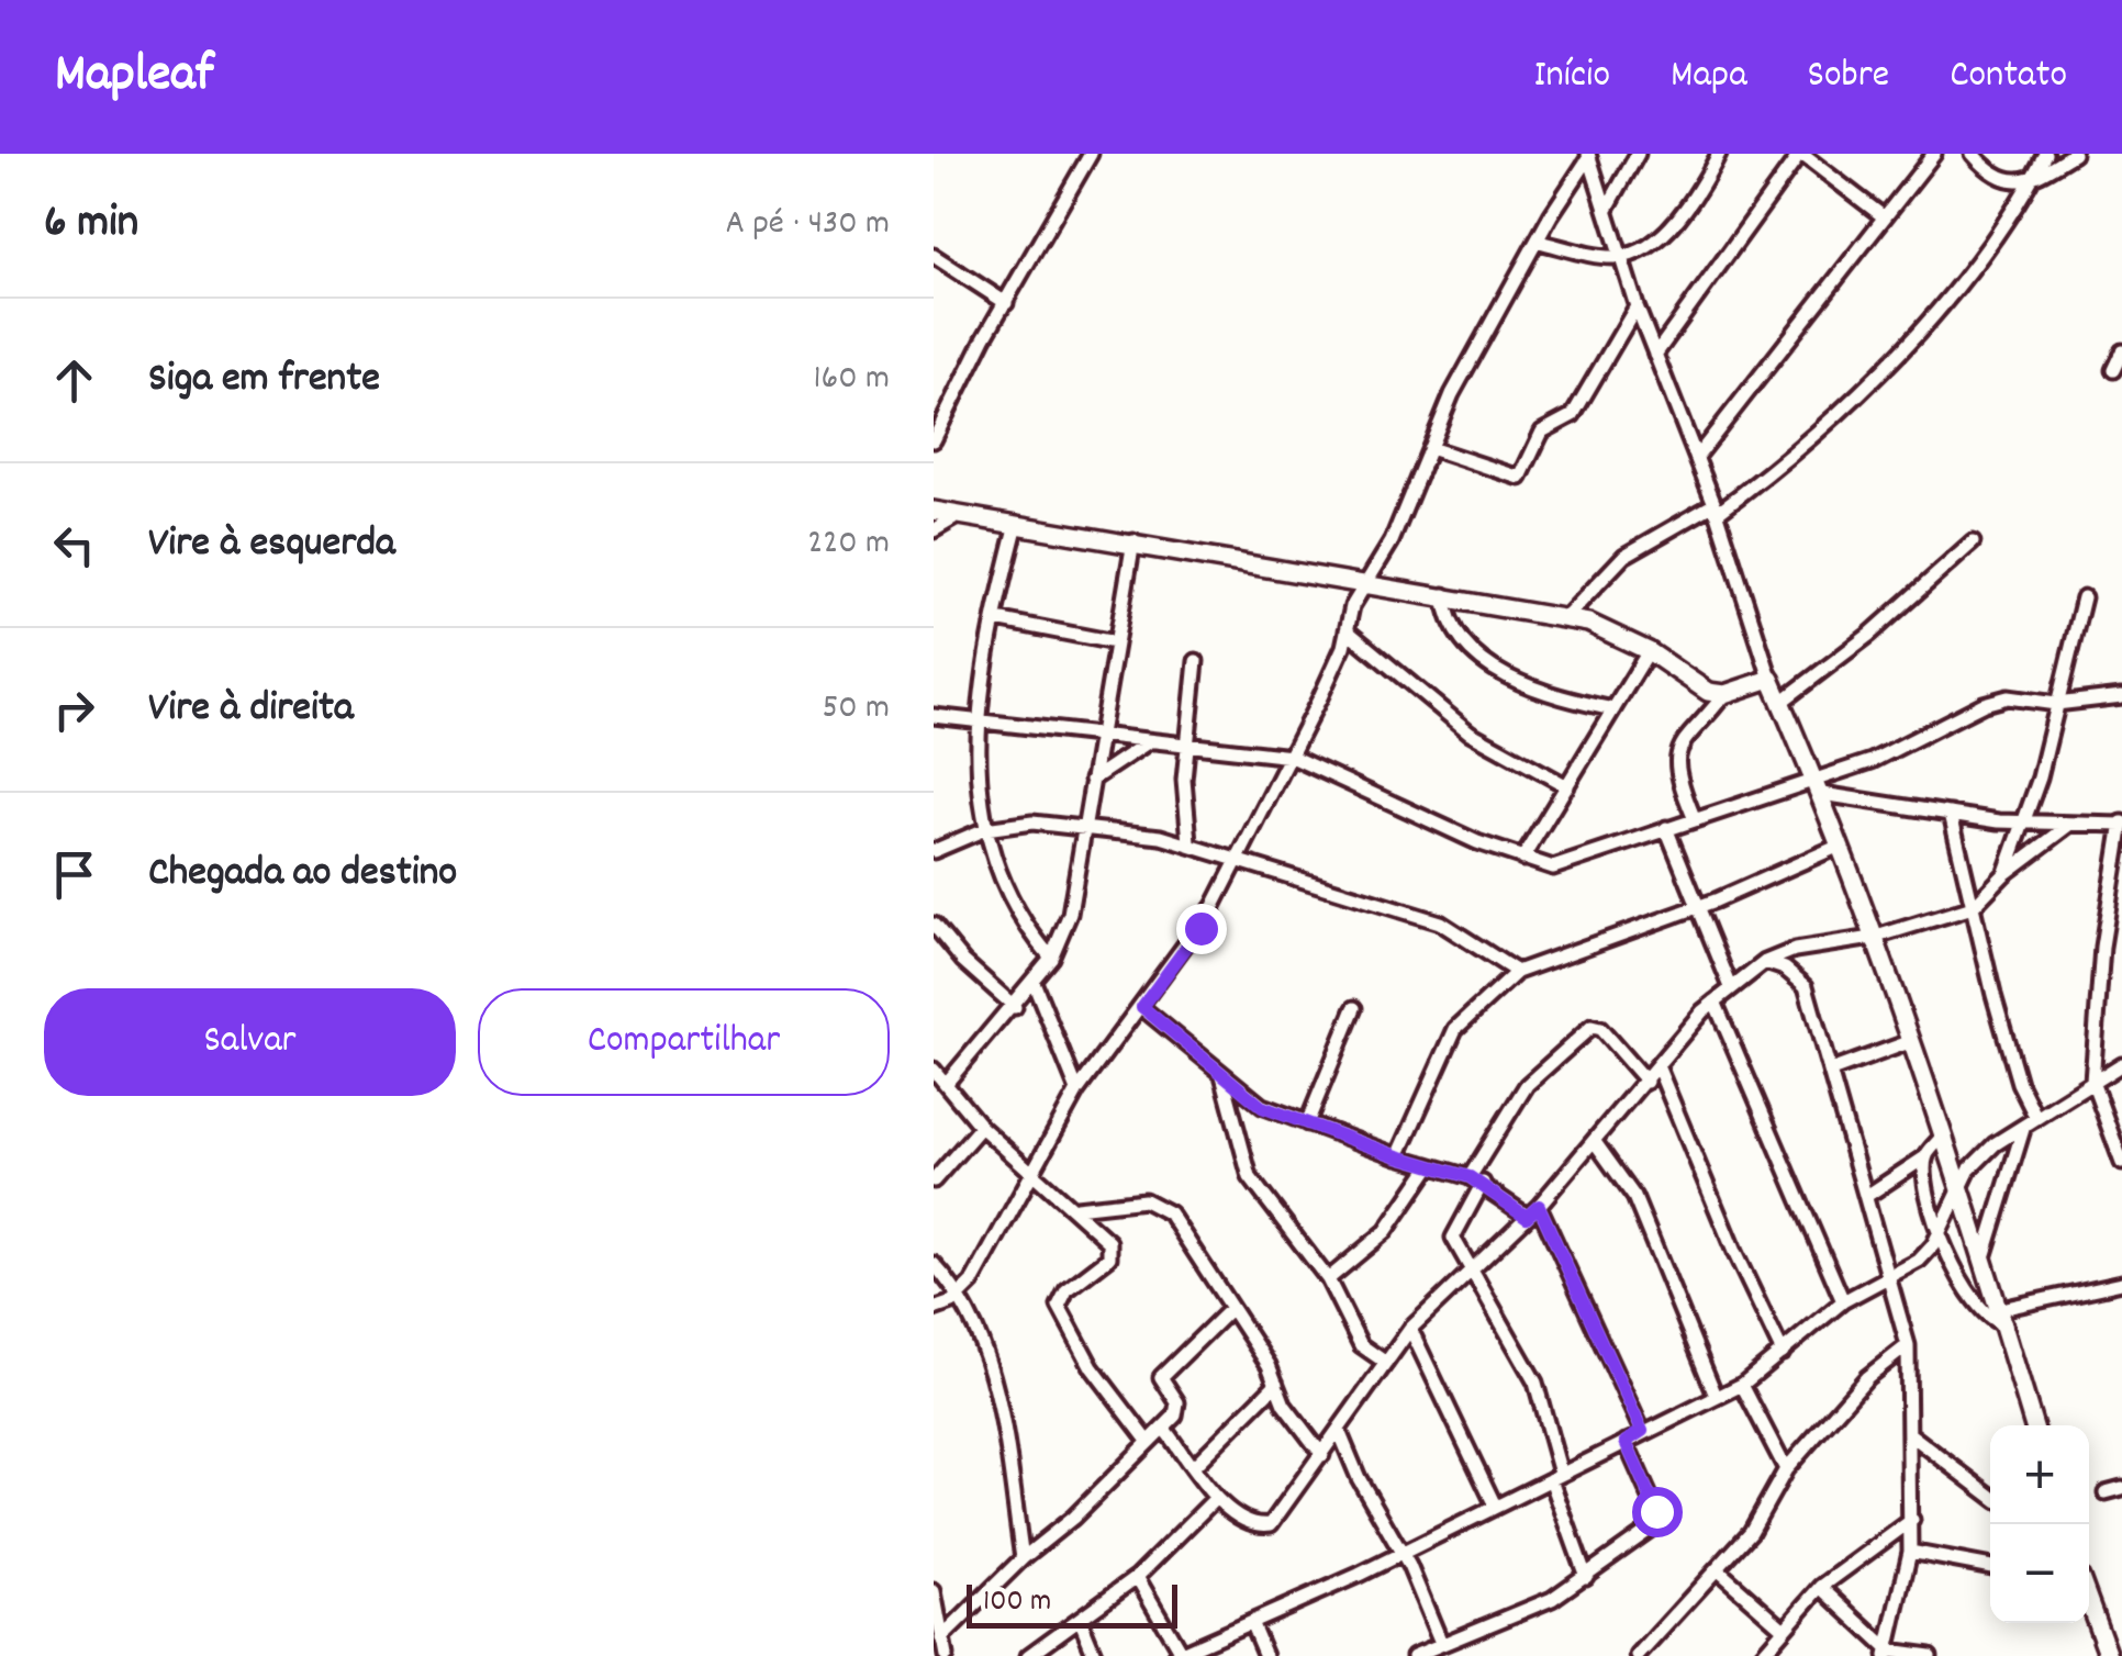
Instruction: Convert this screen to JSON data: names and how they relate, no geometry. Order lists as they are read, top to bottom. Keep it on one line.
{"scale_bar":"100 m","page":{"header":"Mapleaf","nav":["Início","Mapa","Sobre","Contato"],"heading":["6 min","A pé · 430 m"],"list":[["Siga em frente","160 m"],["Vire à esquerda","220 m"],["Vire à direita","50 m"],"Chegada ao destino"],"buttons":["Salvar","Compartilhar"],"map_buttons":["+","−"],"scale":"100 m"}}
